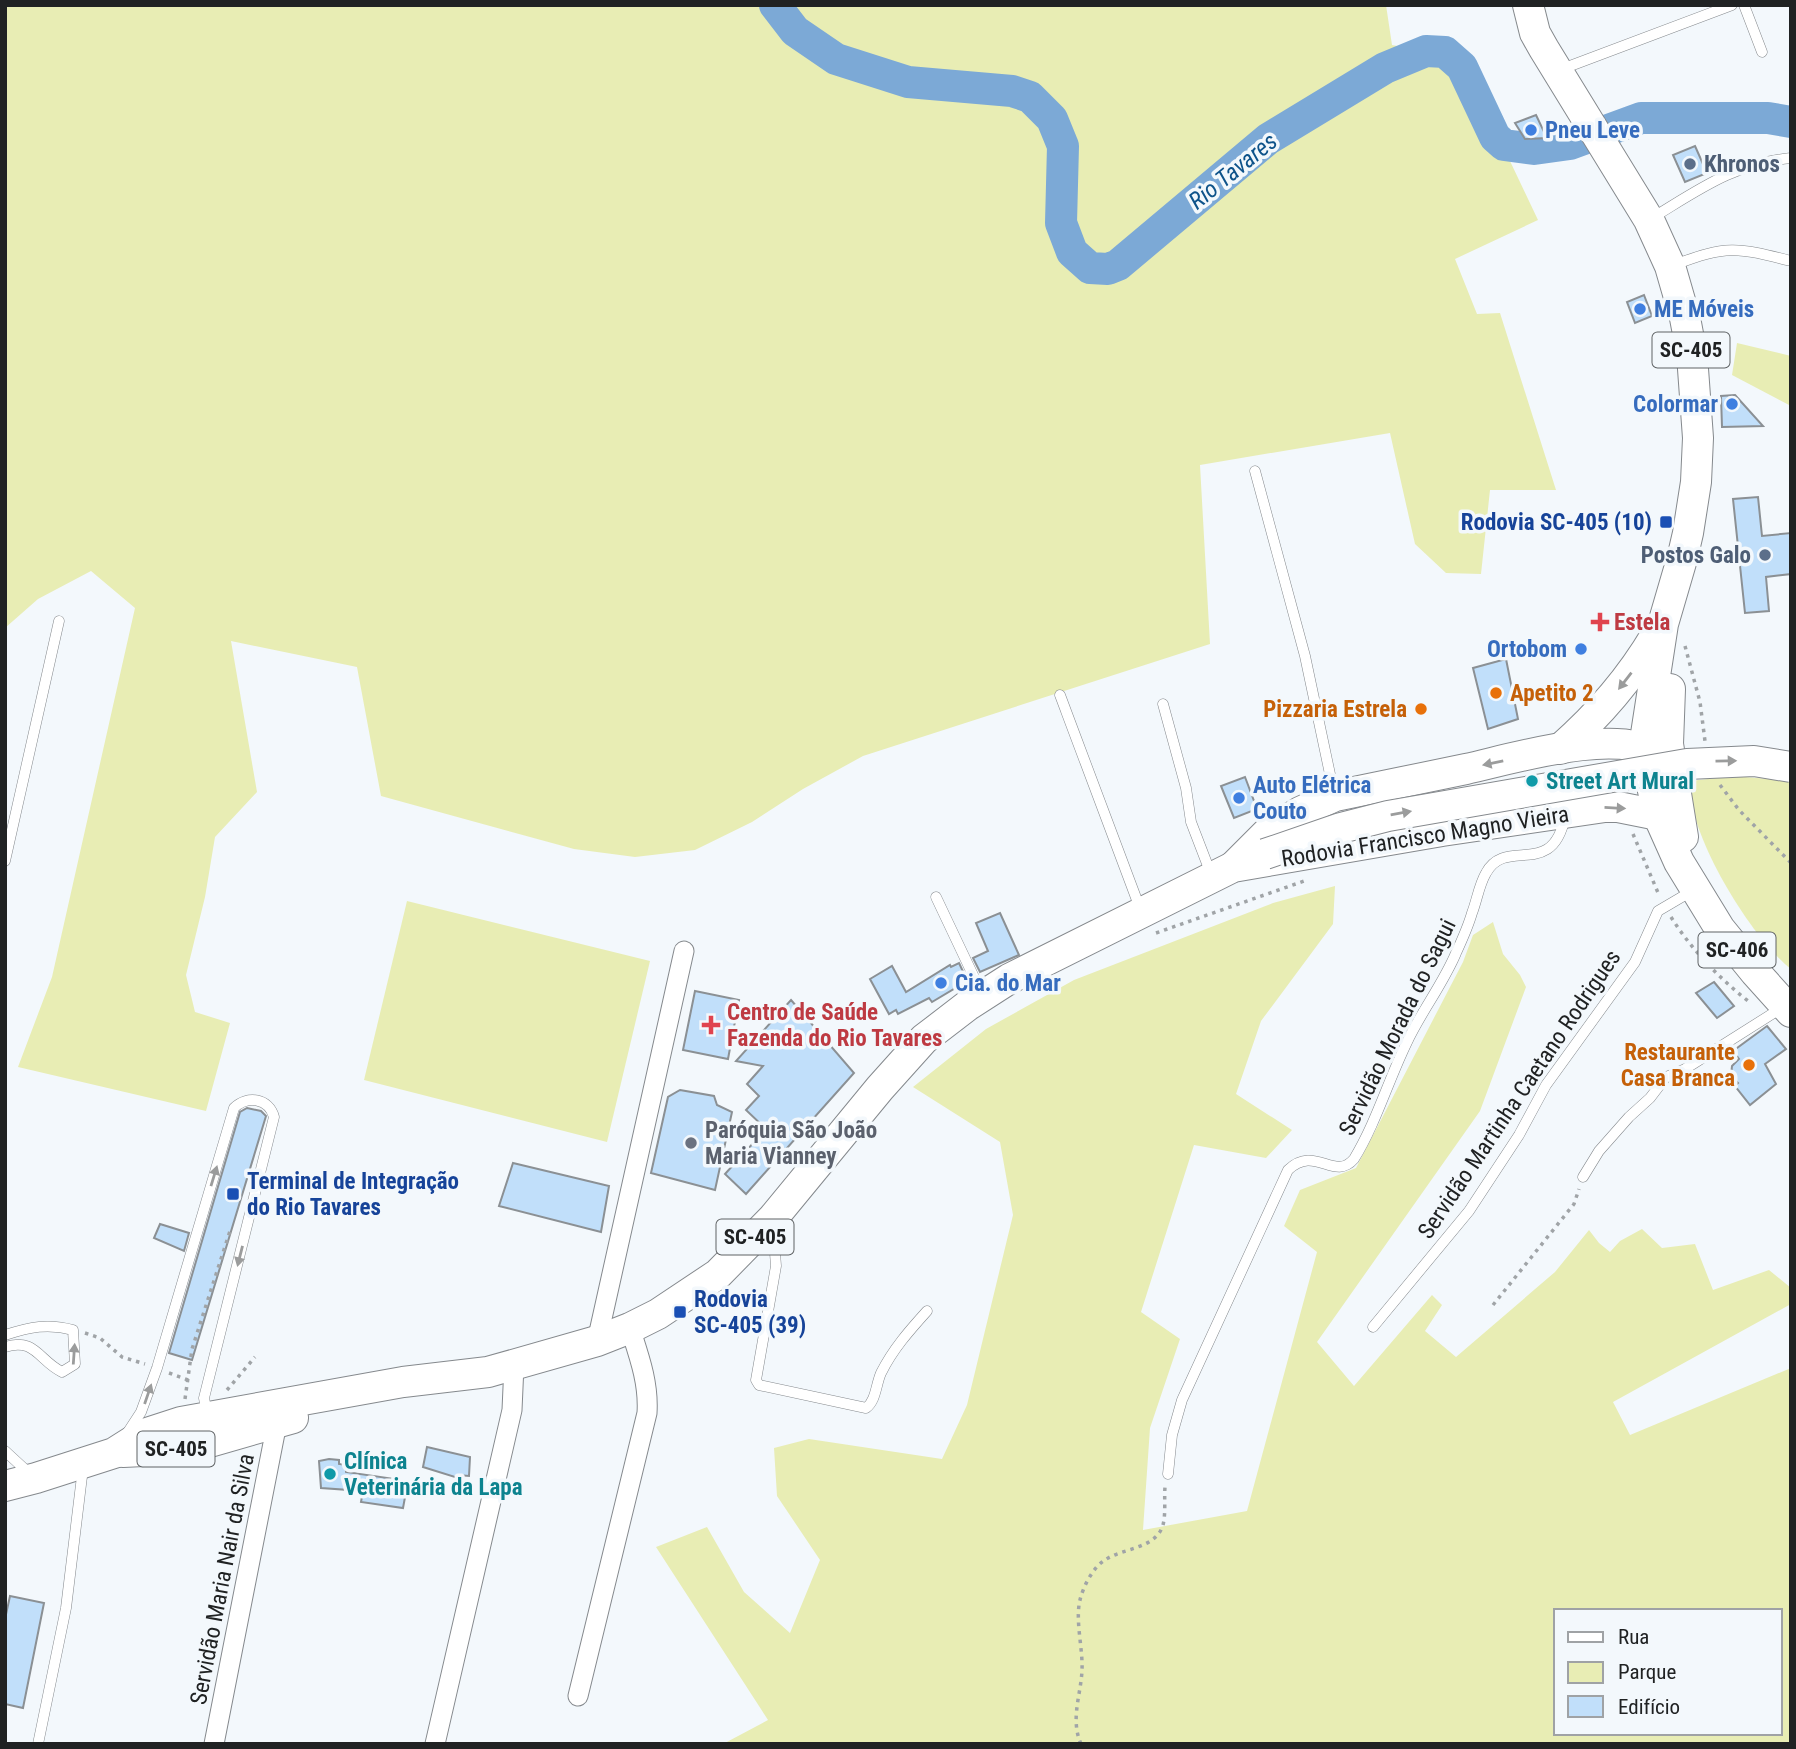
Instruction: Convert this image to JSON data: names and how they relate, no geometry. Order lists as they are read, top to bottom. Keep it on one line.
{"streets":{"main road":["SC-405","Rodovia Francisco Magno Vieira","SC-406"],"street":["Servidão Maria Nair da Silva"],"lane":["Servidão Morada do Sagui","Servidão Martinha Caetano Rodrigues"]},"crossings":[["SC-405","Rodovia Francisco Magno Vieira"],["SC-405","SC-406"],["Rodovia Francisco Magno Vieira","SC-406"],["Rodovia Francisco Magno Vieira","Servidão Morada do Sagui"],["Rodovia Francisco Magno Vieira","Servidão Maria Nair da Silva"],["SC-406","Servidão Martinha Caetano Rodrigues"]],"water":["Rio Tavares"],"places":{"other":["Pneu Leve","Khronos","ME Móveis","Colormar","Postos Galo","Ortobom","Apetito 2","Pizzaria Estrela","Street Art Mural","Auto Elétrica Couto","Cia. do Mar","Restaurante Casa Branca","Paróquia São João Maria Vianney","Clínica Veterinária da Lapa"],"transit":["Rodovia SC-405 (10)","Terminal de Integração do Rio Tavares","Rodovia SC-405 (39)"],"health":["Estela","Centro de Saúde Fazenda do Rio Tavares"]},"legend":["Rua","Parque","Edifício"]}
